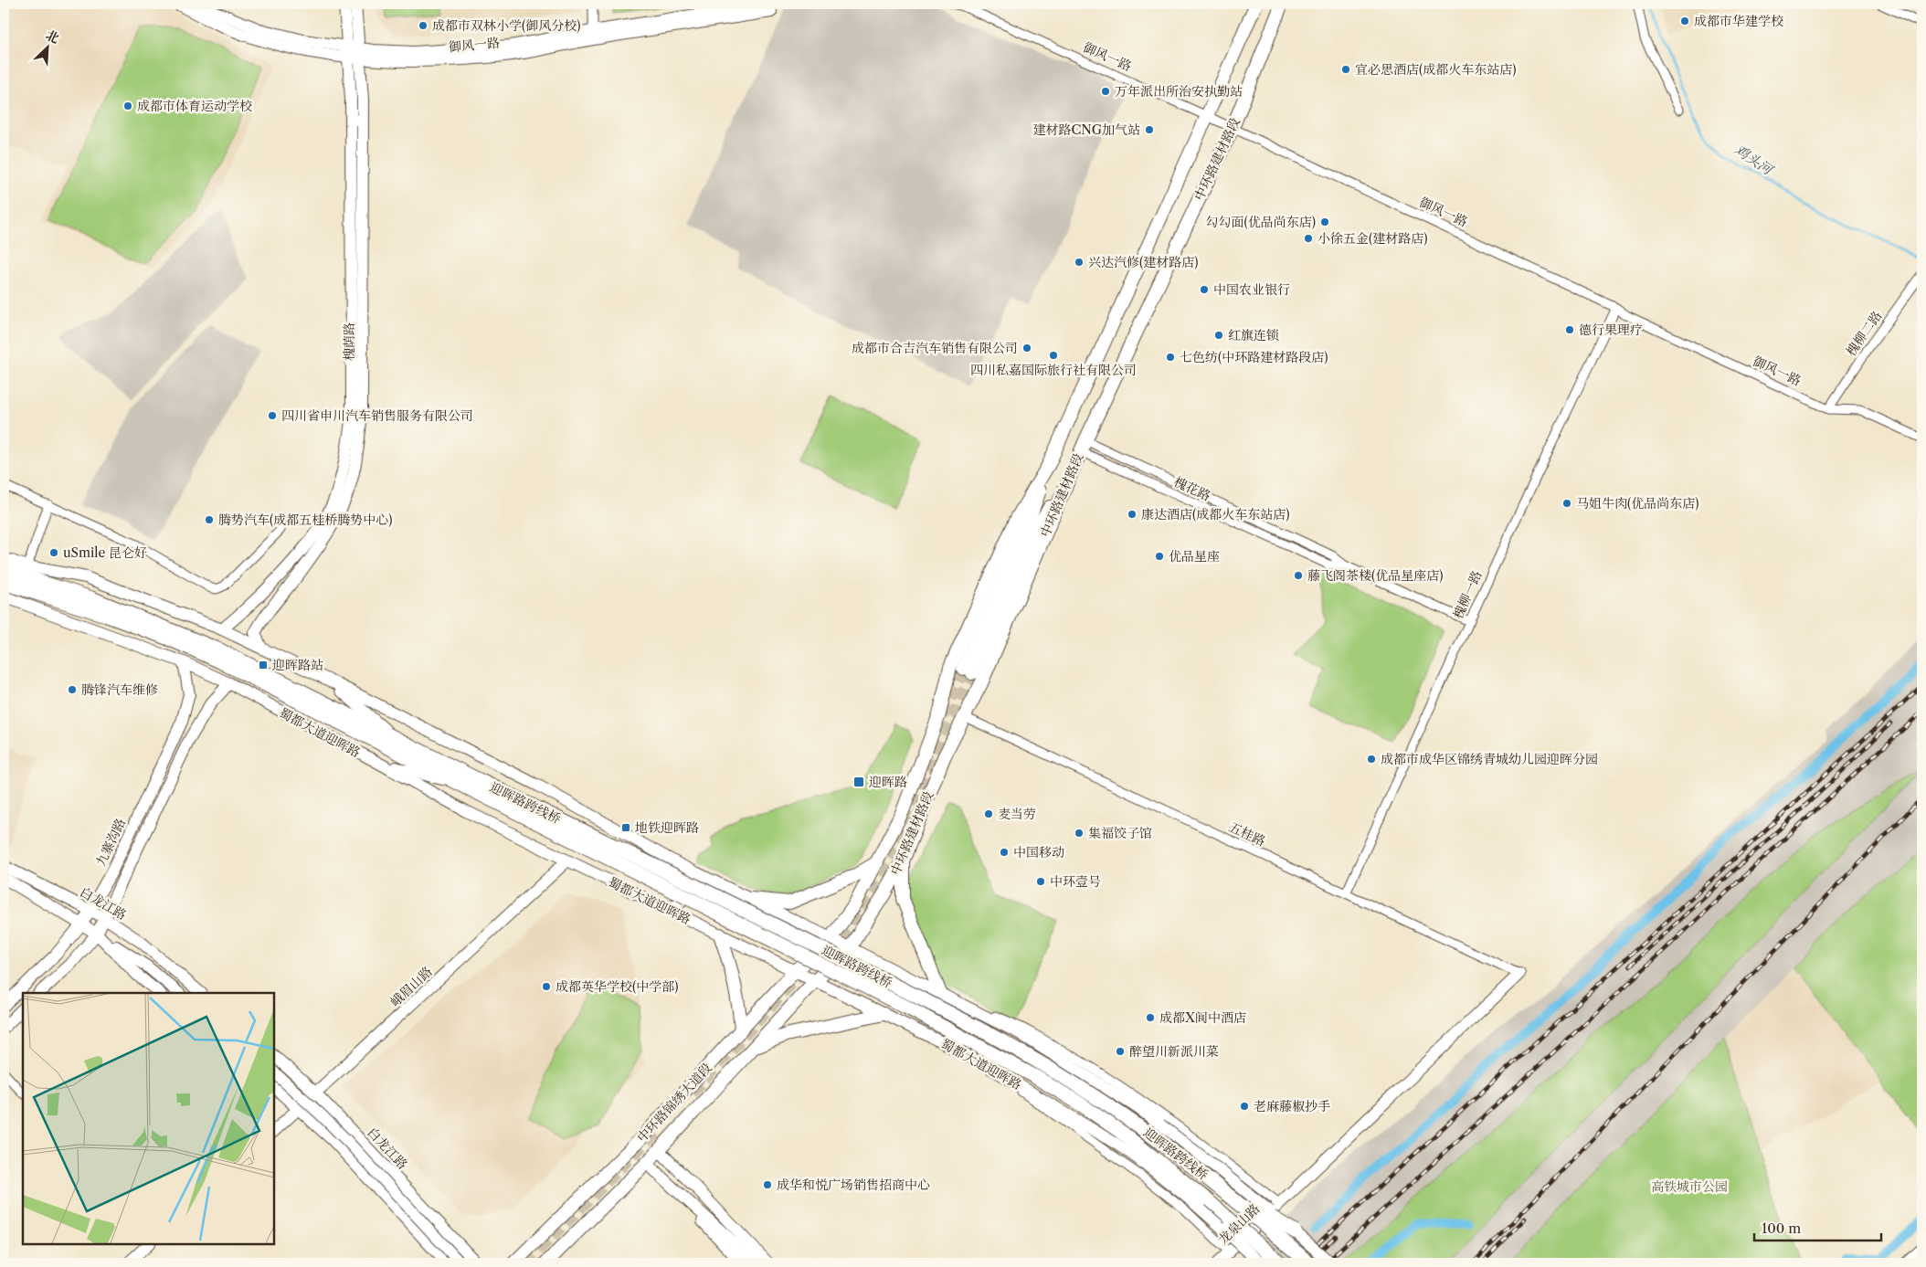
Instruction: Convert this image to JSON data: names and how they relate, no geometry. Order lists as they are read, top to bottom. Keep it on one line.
{"streets":{"highway":["蜀都大道迎晖路","迎晖路跨线桥"],"main road":["御风一路","中环路建材路段","槐荫路","九寨沟路","白龙江路","峨眉山路","中环路锦绣大道段","龙泉山路"],"street":["槐柳二路","槐花路","槐柳一路","五桂路"]},"crossings":[["御风一路","中环路建材路段"],["御风一路","槐柳二路"],["御风一路","槐荫路"],["御风一路","槐柳一路"],["中环路建材路段","槐花路"],["中环路建材路段","五桂路"],["中环路建材路段","中环路锦绣大道段"],["槐花路","槐柳一路"],["槐柳一路","五桂路"],["蜀都大道迎晖路","迎晖路跨线桥"],["蜀都大道迎晖路","九寨沟路"],["蜀都大道迎晖路","峨眉山路"],["蜀都大道迎晖路","中环路锦绣大道段"],["五桂路","龙泉山路"],["九寨沟路","白龙江路"],["白龙江路","峨眉山路"]],"water":["鸡头河"],"parks":["高铁城市公园"],"places":{"other":["成都市华建学校","成都市双林小学(御风分校)","宜必思酒店(成都火车东站店)","万年派出所治安执勤站","成都市体育运动学校","建材路CNG加气站","勾勾面(优品尚东店)","小徐五金(建材路店)","兴达汽修(建材路店)","中国农业银行","德行果理疗","红旗连锁","成都市合吉汽车销售有限公司","四川私嘉国际旅行社有限公司","七色纺(中环路建材路段店)","四川省申川汽车销售服务有限公司","马姐牛肉(优品尚东店)","康达酒店(成都火车东站店)","腾势汽车(成都五桂桥腾势中心)","uSmile 昆仑好","优品星座","藤飞阁茶楼(优品星座店)","腾锋汽车维修","成都市成华区锦绣青城幼儿园迎晖分园","麦当劳","集福饺子馆","中国移动","中环壹号","成都英华学校(中学部)","成都X阆中酒店","醉望川新派川菜","老麻藤椒抄手","成华和悦广场销售招商中心"],"transit":["迎晖路站","迎晖路","地铁迎晖路"]},"scale_bar":"100 m","north":"top right"}
